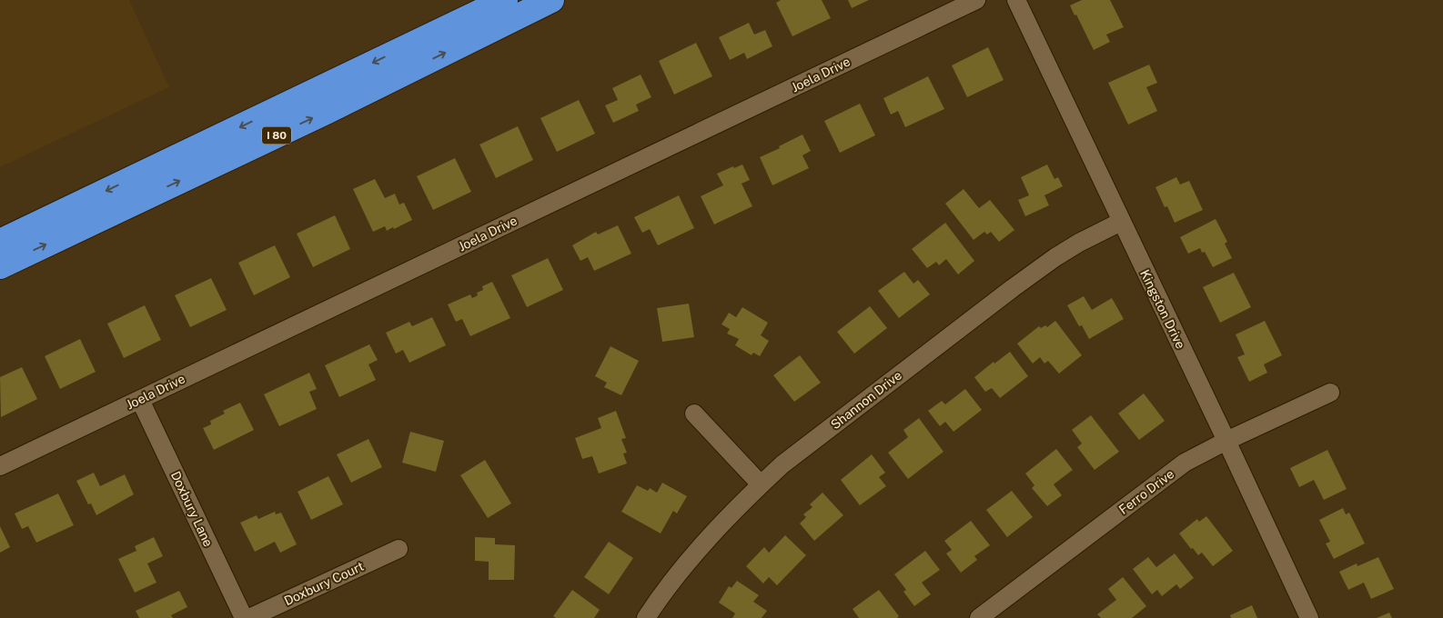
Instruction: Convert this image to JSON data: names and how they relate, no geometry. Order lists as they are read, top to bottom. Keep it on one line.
{"streets":{"highway":["I 80"],"street":["Joela Drive","Kingston Drive","Shannon Drive","Ferro Drive","Doxbury Lane","Doxbury Court"]},"crossings":[["Joela Drive","Doxbury Lane"],["Kingston Drive","Shannon Drive"],["Kingston Drive","Ferro Drive"]]}
